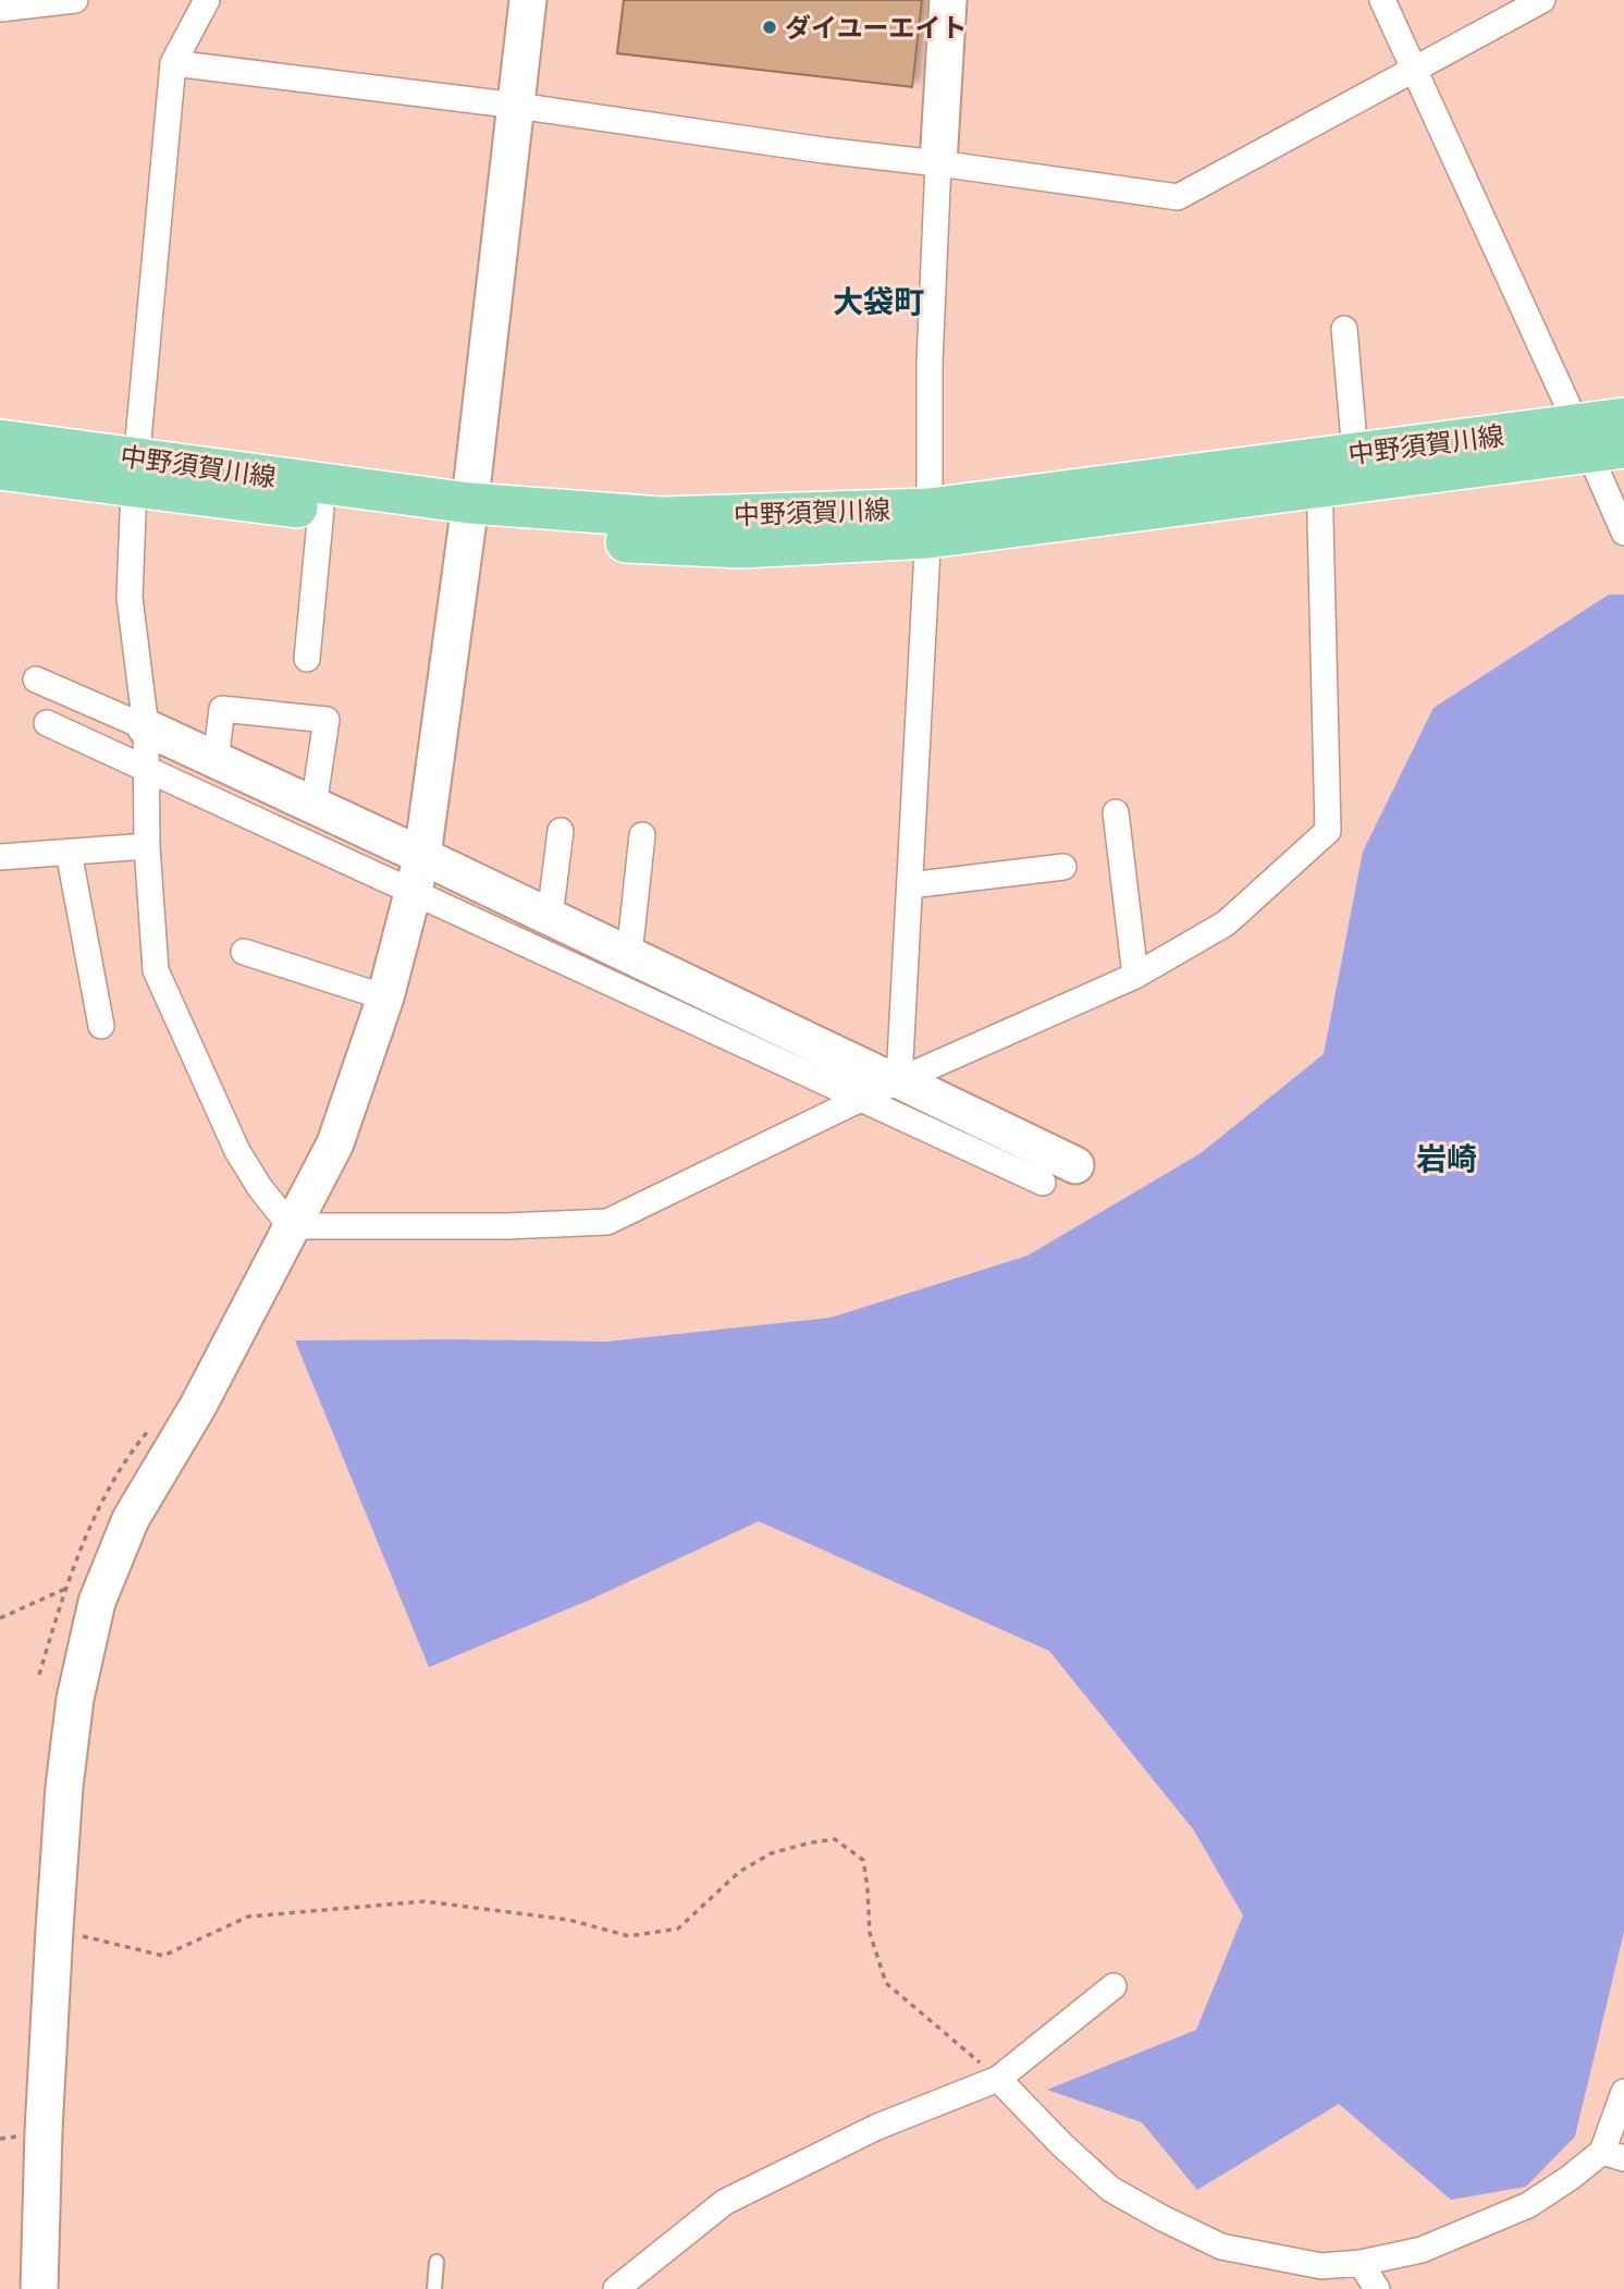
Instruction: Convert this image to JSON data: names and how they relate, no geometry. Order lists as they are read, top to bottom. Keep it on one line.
{"streets":{"main road":["中野須賀川線"]},"districts":["大袋町","岩崎"],"places":["ダイユーエイト"]}
